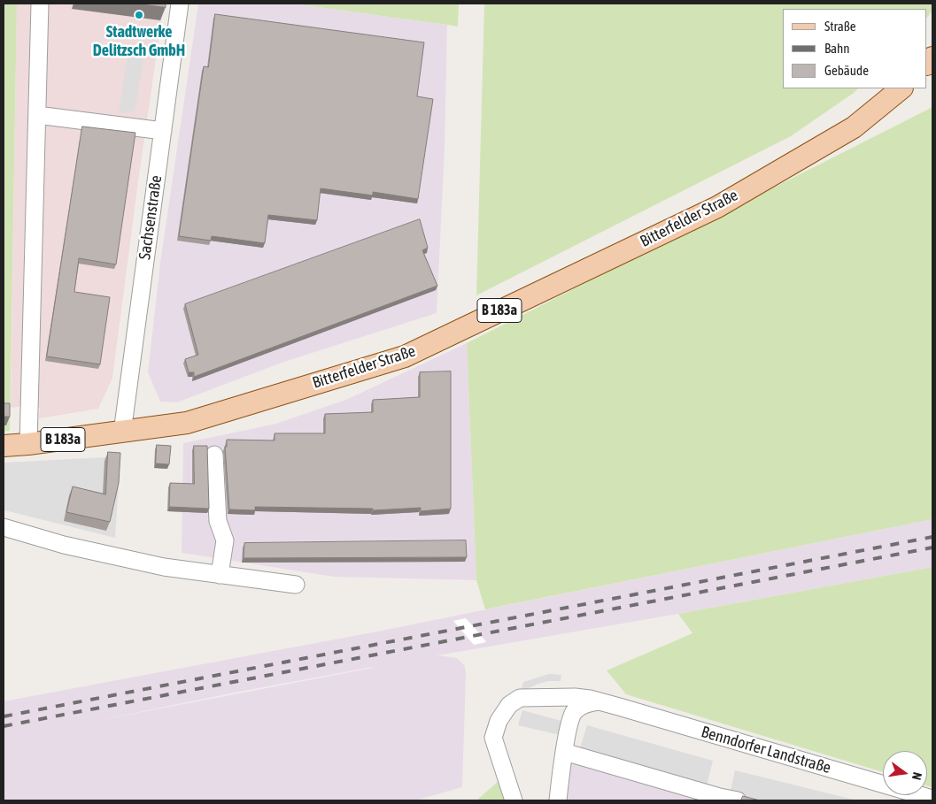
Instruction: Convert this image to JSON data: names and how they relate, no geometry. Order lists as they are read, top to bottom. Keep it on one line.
{"streets":{"main road":["Bitterfelder Straße","B 183a"],"street":["Sachsenstraße","Benndorfer Landstraße"]},"crossings":[["Sachsenstraße","Bitterfelder Straße"]],"places":["Stadtwerke Delitzsch GmbH"],"legend":["Straße","Bahn","Gebäude"],"north":"right"}
